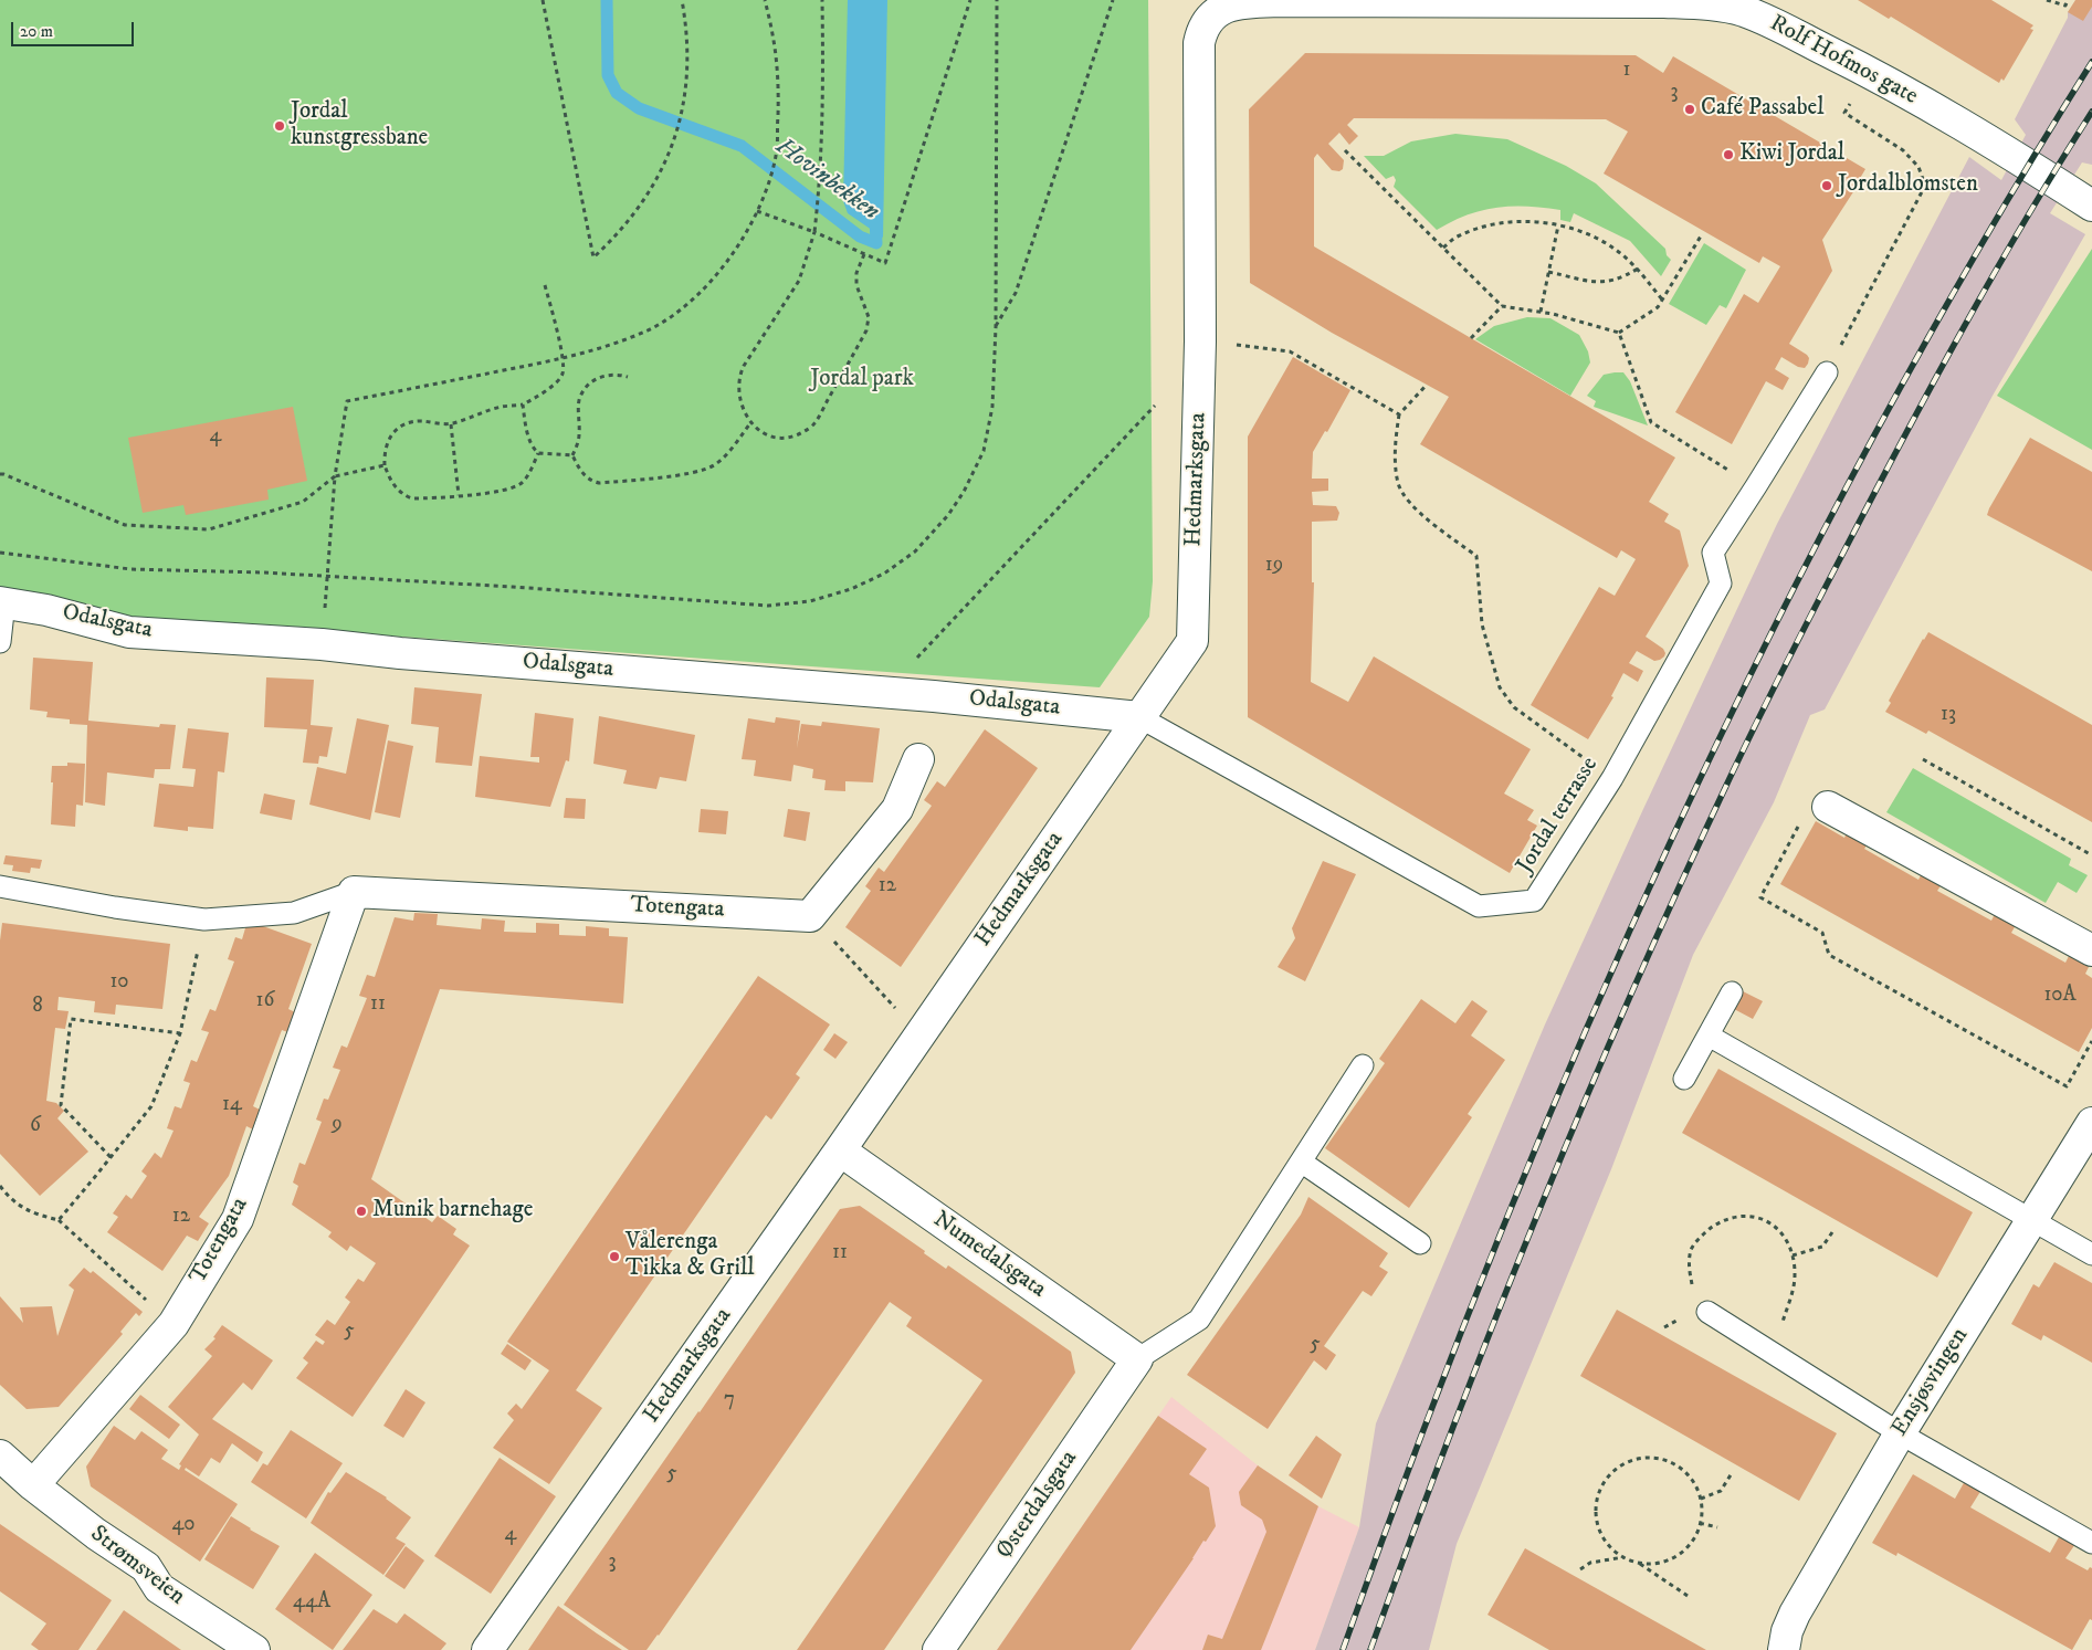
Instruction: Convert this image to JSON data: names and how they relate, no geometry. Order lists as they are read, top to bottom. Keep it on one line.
{"streets":{"street":["Rolf Hofmos gate","Hedmarksgata","Odalsgata","Totengata","Numedalsgata","Ensjøsvingen","Østerdalsgata","Strømsveien"],"lane":["Jordal terrasse"]},"crossings":[["Rolf Hofmos gate","Hedmarksgata"],["Hedmarksgata","Odalsgata"],["Hedmarksgata","Jordal terrasse"],["Hedmarksgata","Numedalsgata"],["Odalsgata","Jordal terrasse"],["Totengata","Strømsveien"],["Numedalsgata","Østerdalsgata"]],"water":["Hovinbekken"],"parks":["Jordal park"],"places":["Café Passabel","Jordal kunstgressbane","Kiwi Jordal","Jordalblomsten","Munik barnehage","Vålerenga Tikka & Grill"],"house_numbers":["1","3","4","19","13","12","10","10A","16","11","8","14","9","6","12","11","5","5","7","5","40","4","3","44A"],"scale_bar":"20 m"}
